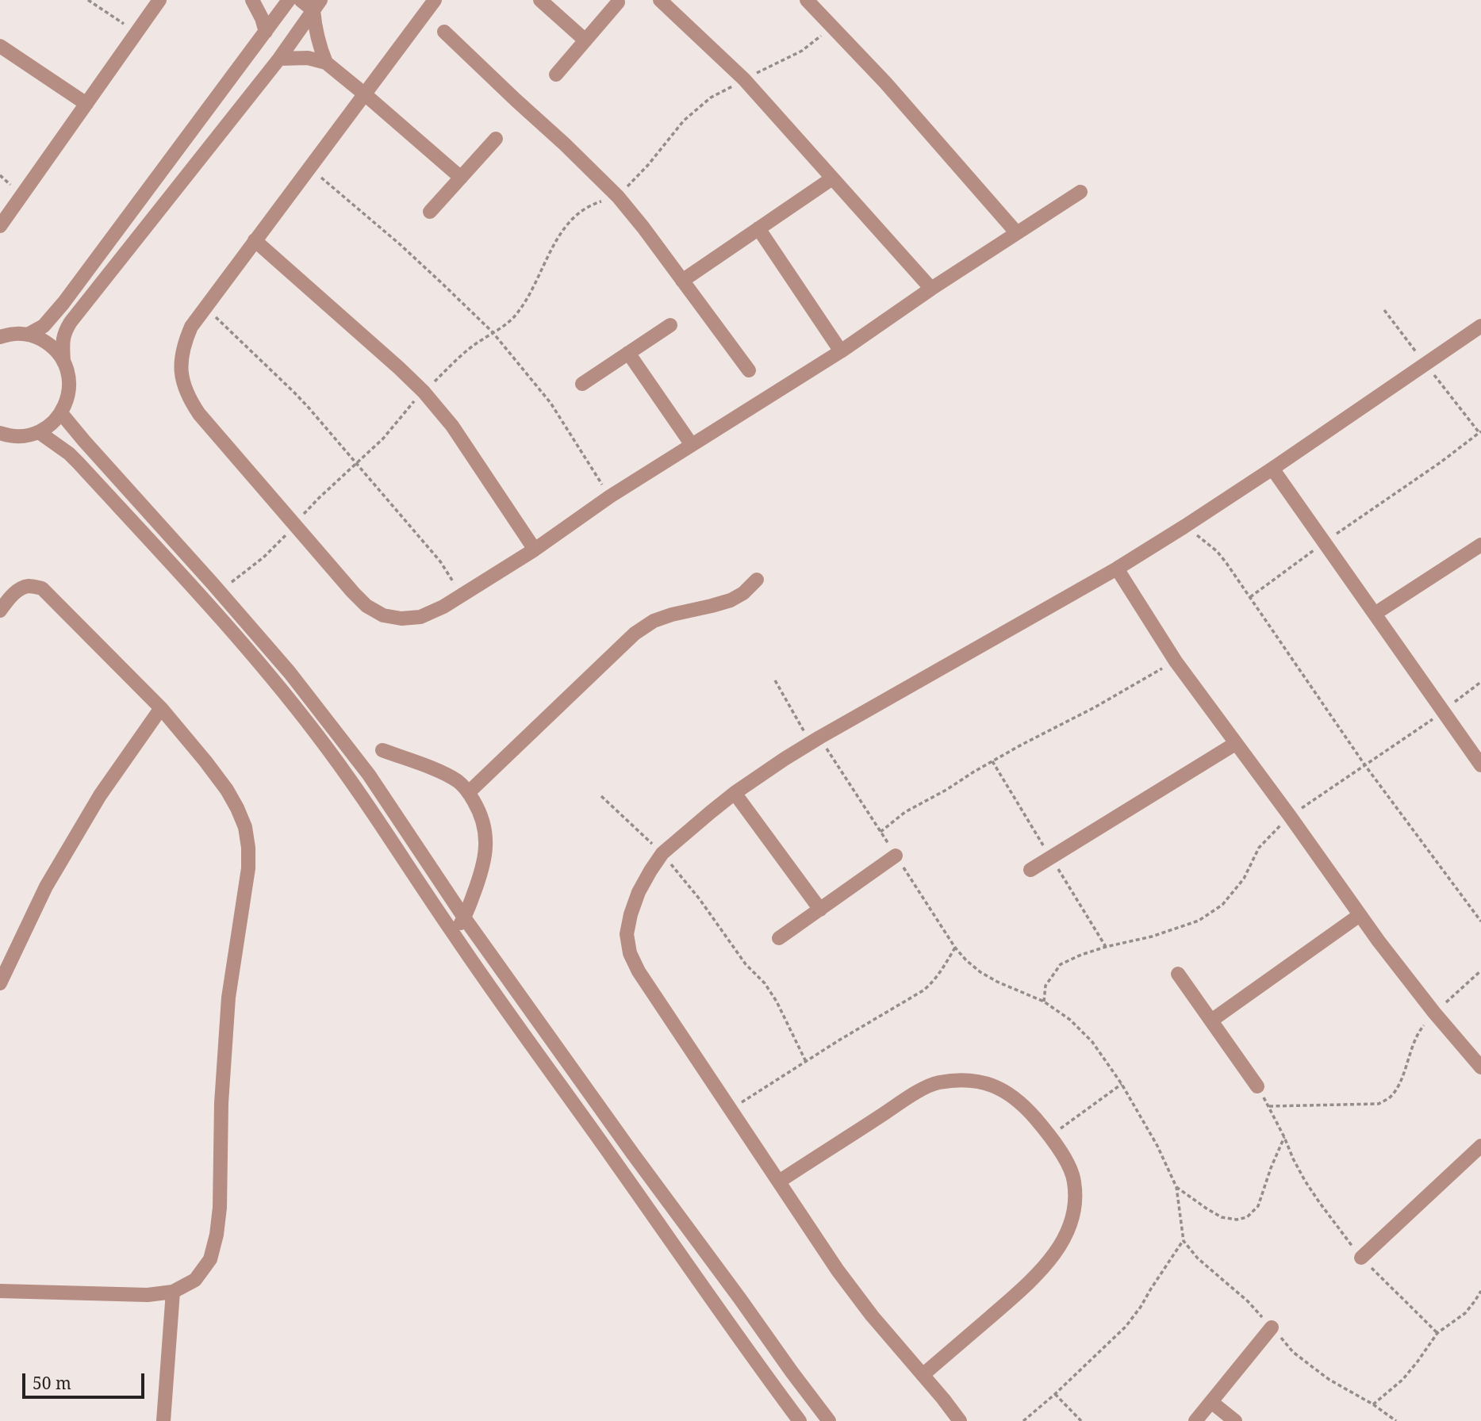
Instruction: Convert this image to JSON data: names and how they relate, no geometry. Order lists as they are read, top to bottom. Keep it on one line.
{"scale_bar":"50 m"}
